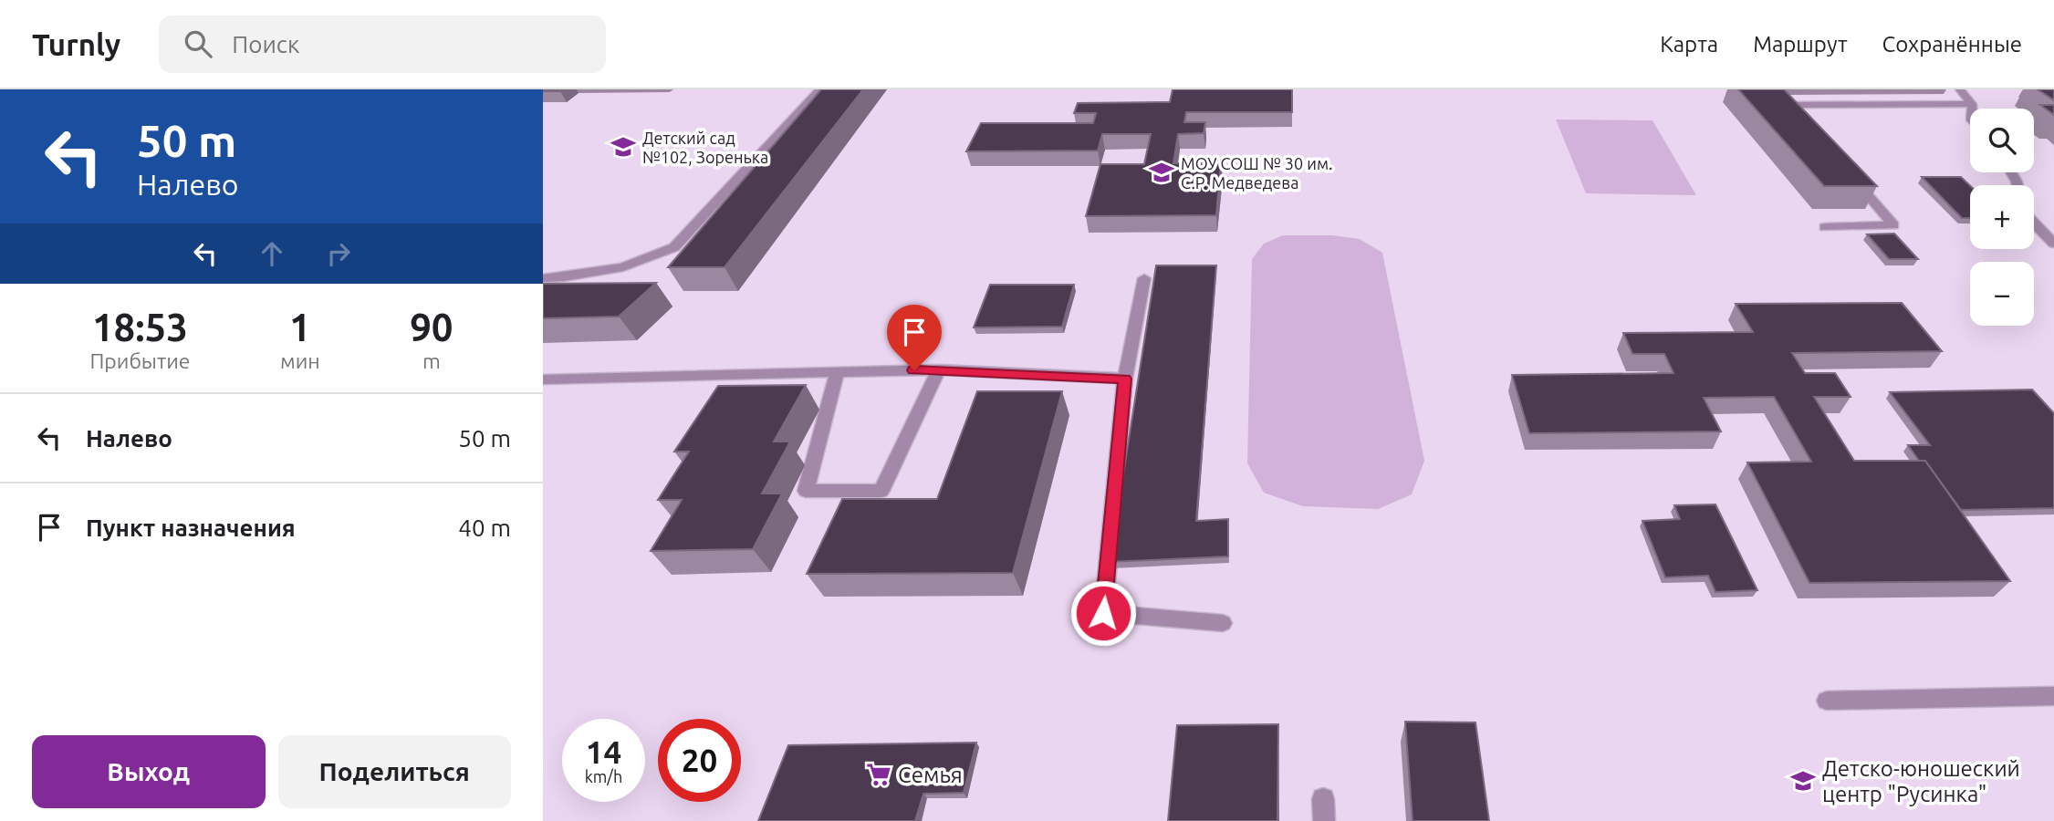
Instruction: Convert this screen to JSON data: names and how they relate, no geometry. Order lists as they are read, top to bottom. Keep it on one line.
{"places":{"school or university":["Детский сад №102, Зоренька","МОУ СОШ № 30 им. С.Р. Медведева","Детско-юношеский центр \"Русинка\""],"supermarket":["Семья"]},"page":{"header":"Turnly","search":"Поиск","nav":["Карта","Маршрут","Сохранённые"],"turn":["50 m","Налево"],"map_buttons":["+","−"],"eta":["18:53","Прибытие","1","мин","90","m"],"list":[{"name":"Налево","value":"50 m"},{"name":"Пункт назначения","value":"40 m"}],"speed":"14 km/h","limit":"20","buttons":["Выход","Поделиться"]}}
